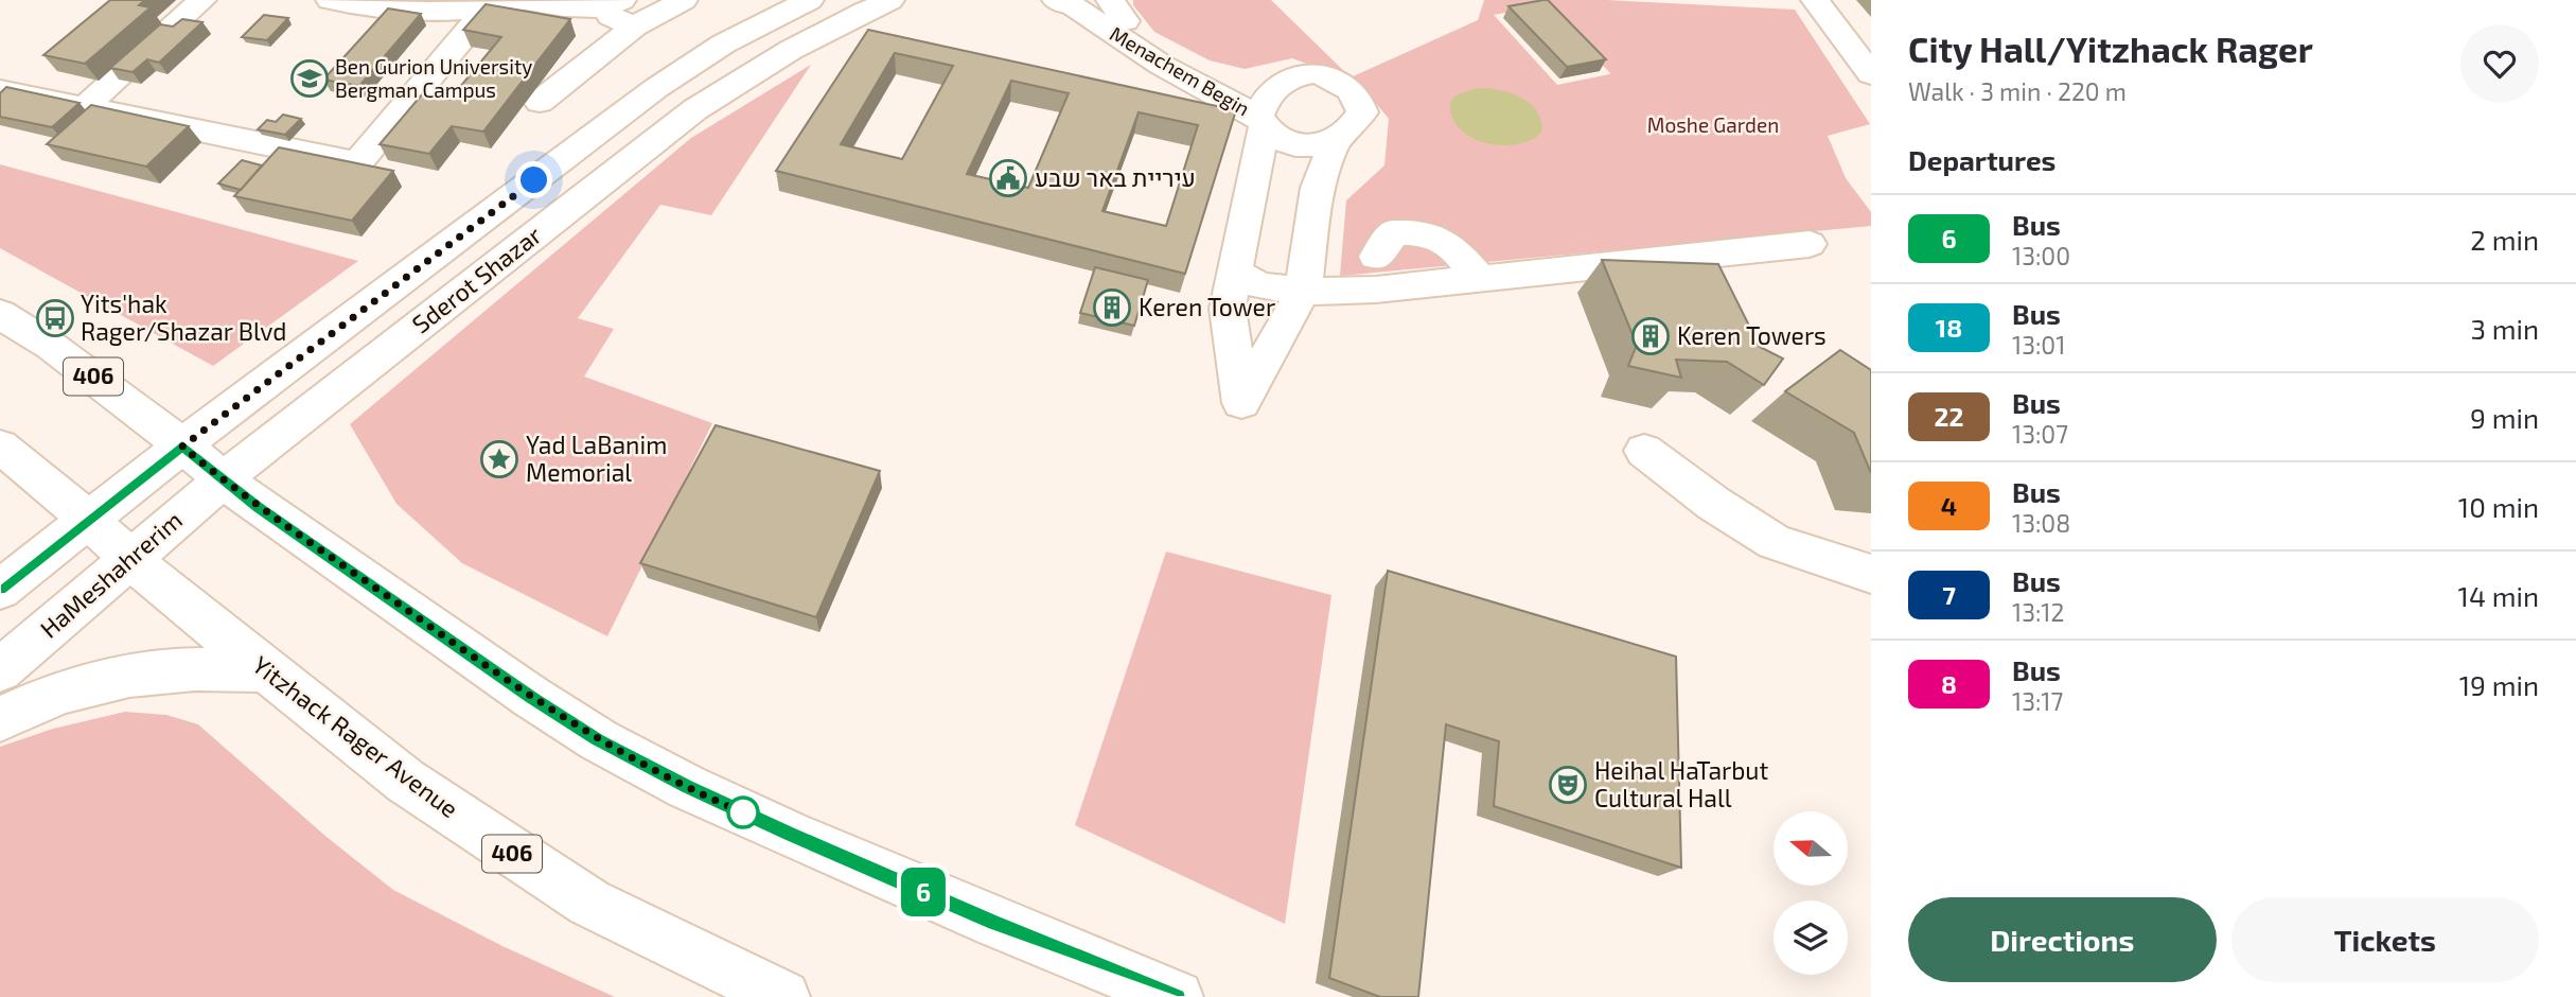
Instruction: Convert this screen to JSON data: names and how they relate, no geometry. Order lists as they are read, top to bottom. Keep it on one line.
{"streets":{"main road":["Menachem Begin","Sderot Shazar","406","HaMeshahrerim","Yitzhack Rager Avenue"]},"crossings":[["Sderot Shazar","406"],["Sderot Shazar","HaMeshahrerim"],["406","HaMeshahrerim"],["HaMeshahrerim","Yitzhack Rager Avenue"]],"parks":["Moshe Garden"],"places":{"school or university":["Ben Gurion University Bergman Campus"],"public building":["עיריית באר שבע"],"building":["Keren Tower","Keren Towers"],"bus stop":["Yits'hak Rager/Shazar Blvd"],"place":["Yad LaBanim Memorial"],"theatre":["Heihal HaTarbut Cultural Hall"]},"lines":["bus line 6"],"north":"left","page":{"on_map":"6","heading":[["City Hall/Yitzhack Rager","Walk · 3 min · 220 m"],"Departures"],"list":[{"mark":"6","name":"Bus","note":"13:00","value":"2 min"},{"mark":"18","name":"Bus","note":"13:01","value":"3 min"},{"mark":"22","name":"Bus","note":"13:07","value":"9 min"},{"mark":"4","name":"Bus","note":"13:08","value":"10 min"},{"mark":"7","name":"Bus","note":"13:12","value":"14 min"},{"mark":"8","name":"Bus","note":"13:17","value":"19 min"}],"buttons":["Directions","Tickets"]}}
